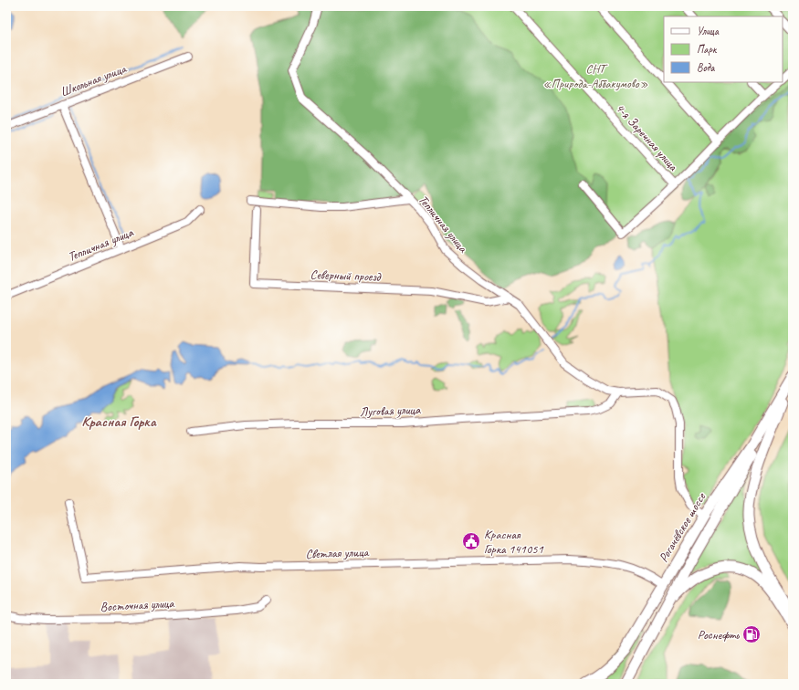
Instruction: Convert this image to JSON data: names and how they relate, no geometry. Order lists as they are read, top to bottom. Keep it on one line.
{"streets":{"main road":["Рогачёвское шоссе"],"street":["Школьная улица","4-я Заречная улица","Тепличная улица","Северный проезд","Луговая улица","Светлая улица","Восточная улица"]},"crossings":[["Тепличная улица","Северный проезд"],["Тепличная улица","Луговая улица"],["Тепличная улица","Рогачёвское шоссе"],["Рогачёвское шоссе","Светлая улица"]],"districts":["Красная Горка"],"parks":["СНТ «Природа-Аббакумово»"],"places":{"public building":["Красная Горка 141051"],"fuel station":["Роснефть"]},"legend":["Улица","Парк","Вода"]}
